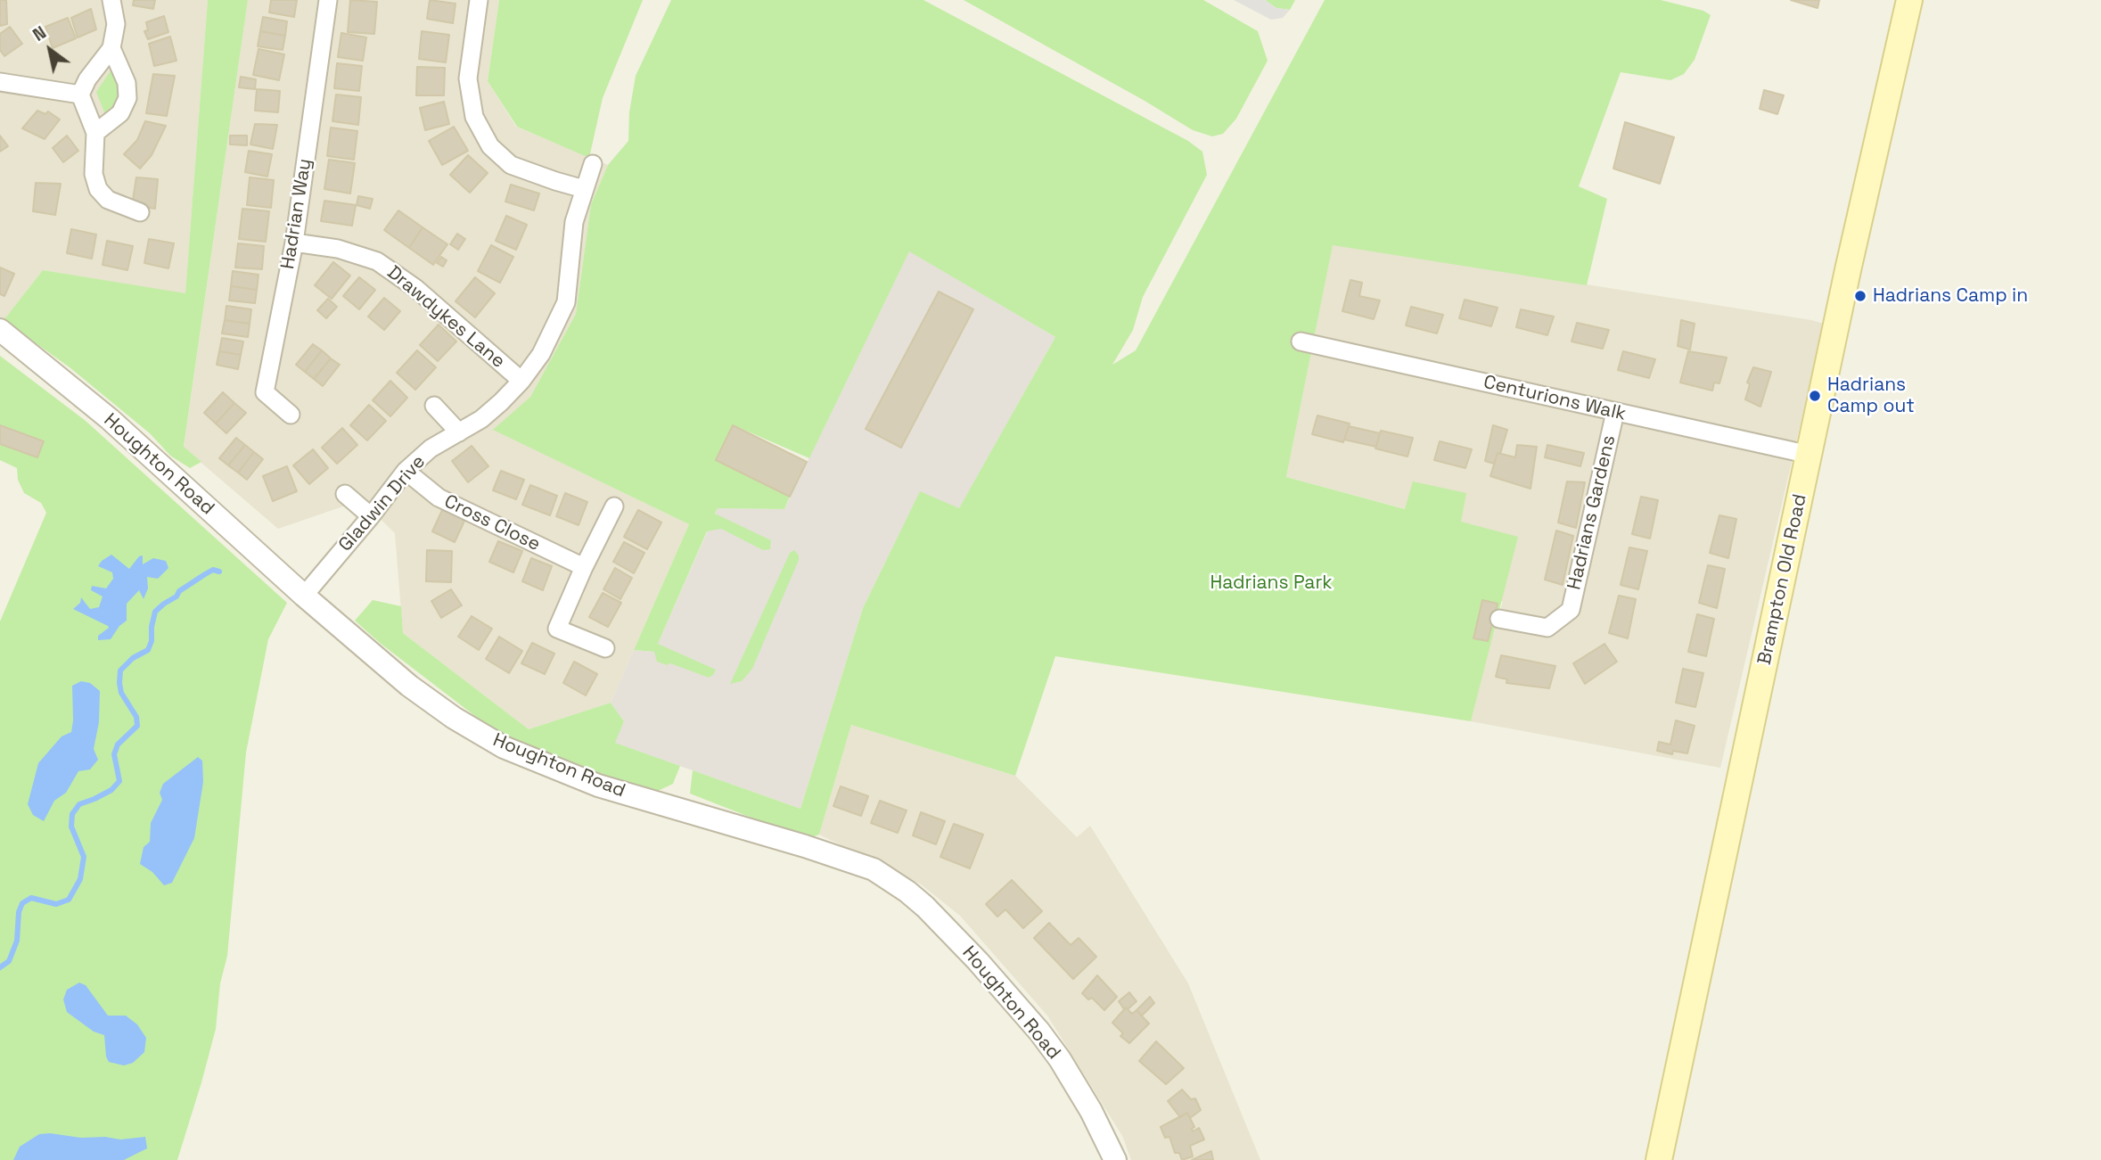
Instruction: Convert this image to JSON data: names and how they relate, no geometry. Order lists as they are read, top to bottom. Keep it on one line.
{"streets":{"main road":["Brampton Old Road"],"street":["Hadrian Way","Drawdykes Lane","Centurions Walk","Houghton Road","Gladwin Drive","Hadrians Gardens","Cross Close"]},"crossings":[["Hadrian Way","Drawdykes Lane"],["Drawdykes Lane","Gladwin Drive"],["Centurions Walk","Hadrians Gardens"],["Centurions Walk","Brampton Old Road"],["Houghton Road","Gladwin Drive"],["Gladwin Drive","Cross Close"]],"parks":["Hadrians Park"],"places":["Hadrians Camp in","Hadrians Camp out"],"north":"top left"}
